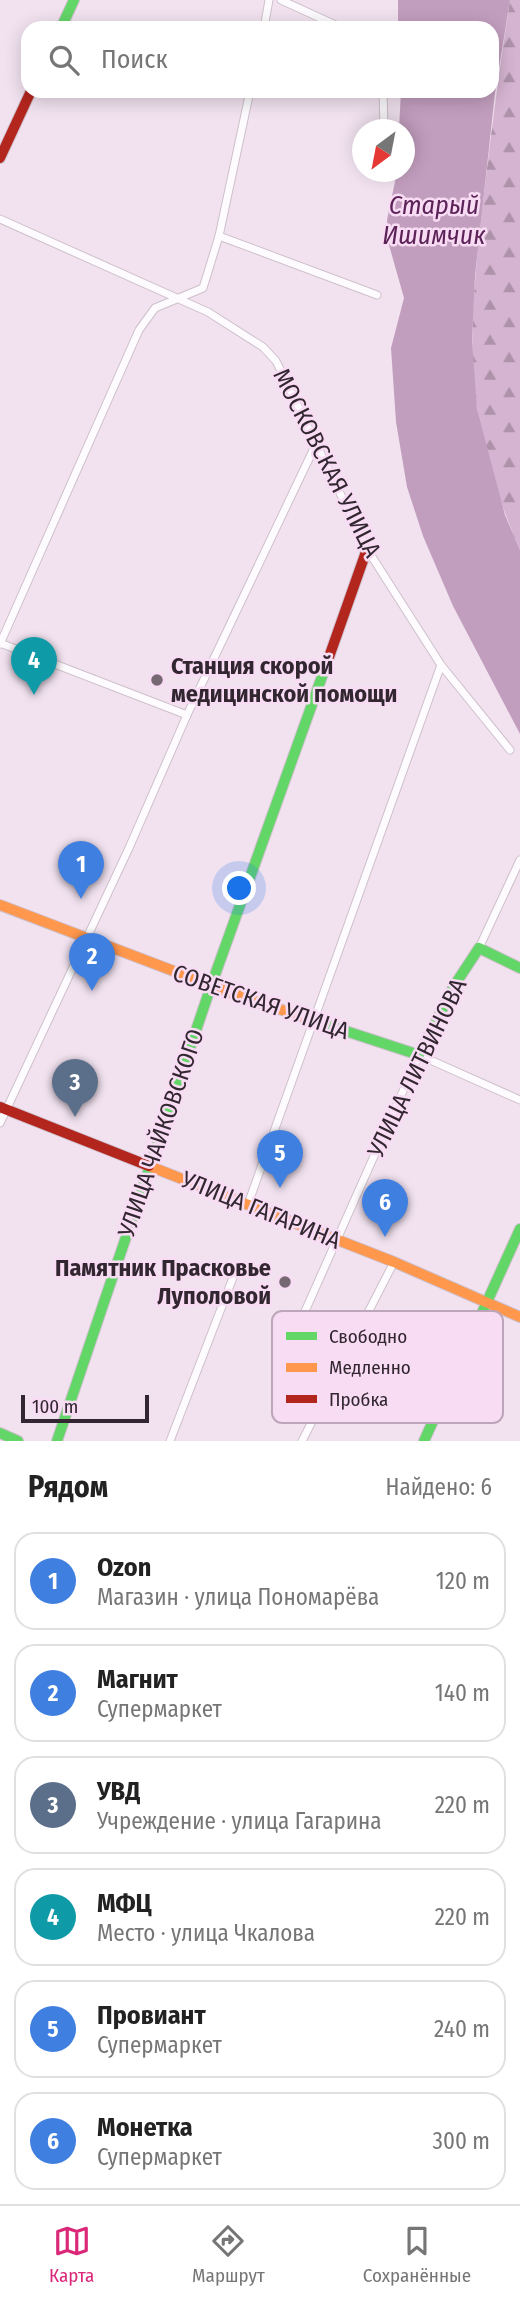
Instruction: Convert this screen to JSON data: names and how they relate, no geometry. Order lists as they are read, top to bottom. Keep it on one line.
{"streets":{"main road":["СОВЕТСКАЯ УЛИЦА","УЛИЦА ЛИТВИНОВА","УЛИЦА ЧАЙКОВСКОГО","УЛИЦА ГАГАРИНА"],"street":["МОСКОВСКАЯ УЛИЦА"]},"crossings":[["МОСКОВСКАЯ УЛИЦА","УЛИЦА ЧАЙКОВСКОГО"],["СОВЕТСКАЯ УЛИЦА","УЛИЦА ЛИТВИНОВА"],["СОВЕТСКАЯ УЛИЦА","УЛИЦА ЧАЙКОВСКОГО"],["УЛИЦА ЛИТВИНОВА","УЛИЦА ГАГАРИНА"],["УЛИЦА ЧАЙКОВСКОГО","УЛИЦА ГАГАРИНА"]],"water":["Старый Ишимчик"],"places":["Станция скорой медицинской помощи","Памятник Прасковье Луполовой"],"legend":["Свободно","Медленно","Пробка"],"scale_bar":"100 m","north":"bottom left","page":{"search":"Поиск","pins":["4","1","2","3","5","6"],"scale":"100 m","heading":["Рядом","Найдено: 6"],"list":[{"mark":"1","name":"Ozon","note":"Магазин · улица Пономарёва","value":"120 m"},{"mark":"2","name":"Магнит","note":"Супермаркет","value":"140 m"},{"mark":"3","name":"УВД","note":"Учреждение · улица Гагарина","value":"220 m"},{"mark":"4","name":"МФЦ","note":"Место · улица Чкалова","value":"220 m"},{"mark":"5","name":"Провиант","note":"Супермаркет","value":"240 m"},{"mark":"6","name":"Монетка","note":"Супермаркет","value":"300 m"}],"nav":["Карта","Маршрут","Сохранённые"]}}
